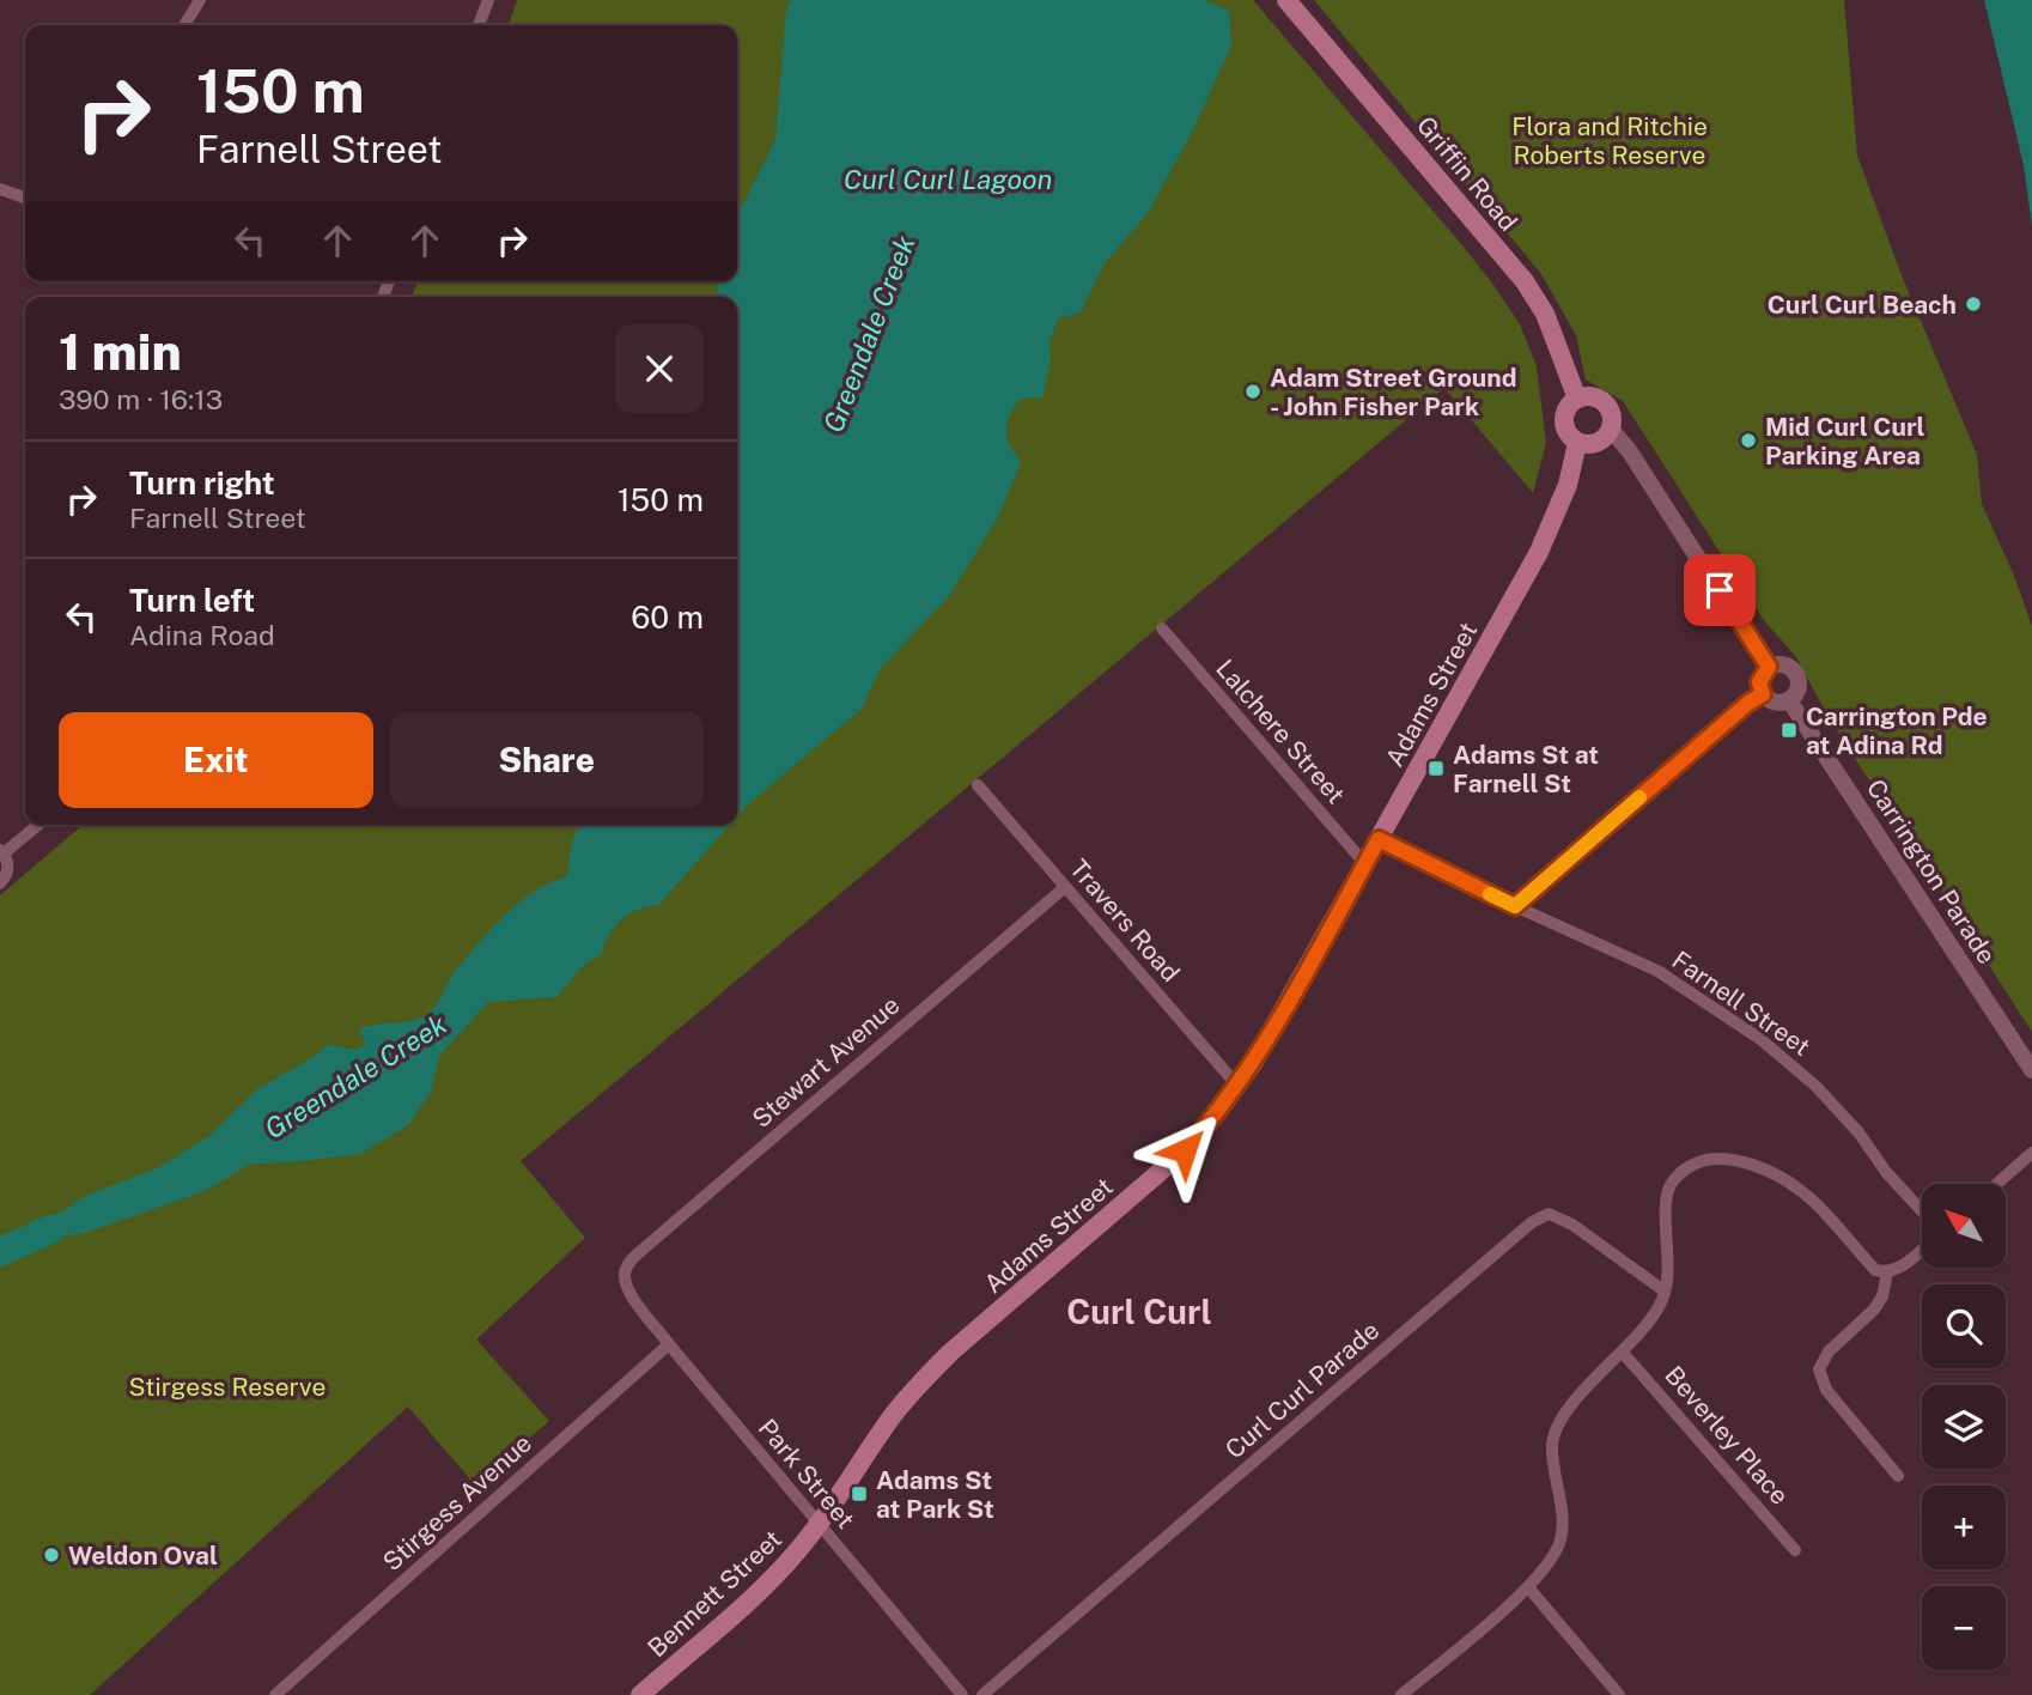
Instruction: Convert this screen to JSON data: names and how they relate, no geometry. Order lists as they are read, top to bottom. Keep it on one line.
{"streets":{"main road":["Griffin Road","Adams Street","Bennett Street"],"street":["Lalchere Street","Carrington Parade","Travers Road","Farnell Street","Stewart Avenue","Curl Curl Parade","Beverley Place","Park Street","Stirgess Avenue"]},"crossings":[["Griffin Road","Adams Street"],["Adams Street","Lalchere Street"],["Adams Street","Travers Road"],["Adams Street","Farnell Street"],["Adams Street","Park Street"],["Adams Street","Bennett Street"],["Travers Road","Stewart Avenue"],["Stewart Avenue","Park Street"],["Park Street","Stirgess Avenue"],["Park Street","Bennett Street"]],"districts":["Curl Curl"],"water":["Curl Curl Lagoon","Greendale Creek"],"parks":["Flora and Ritchie Roberts Reserve","Stirgess Reserve"],"places":{"other":["Curl Curl Beach","Adam Street Ground - John Fisher Park","Mid Curl Curl Parking Area","Weldon Oval"],"transit":["Carrington Pde at Adina Rd","Adams St at Farnell St","Adams St at Park St"]},"north":"top left","page":{"turn":["150 m","Farnell Street"],"heading":["1 min","390 m · 16:13"],"list":[{"name":"Turn right","note":"Farnell Street","value":"150 m"},{"name":"Turn left","note":"Adina Road","value":"60 m"}],"buttons":["Exit","Share"],"map_buttons":["+","−"]}}
